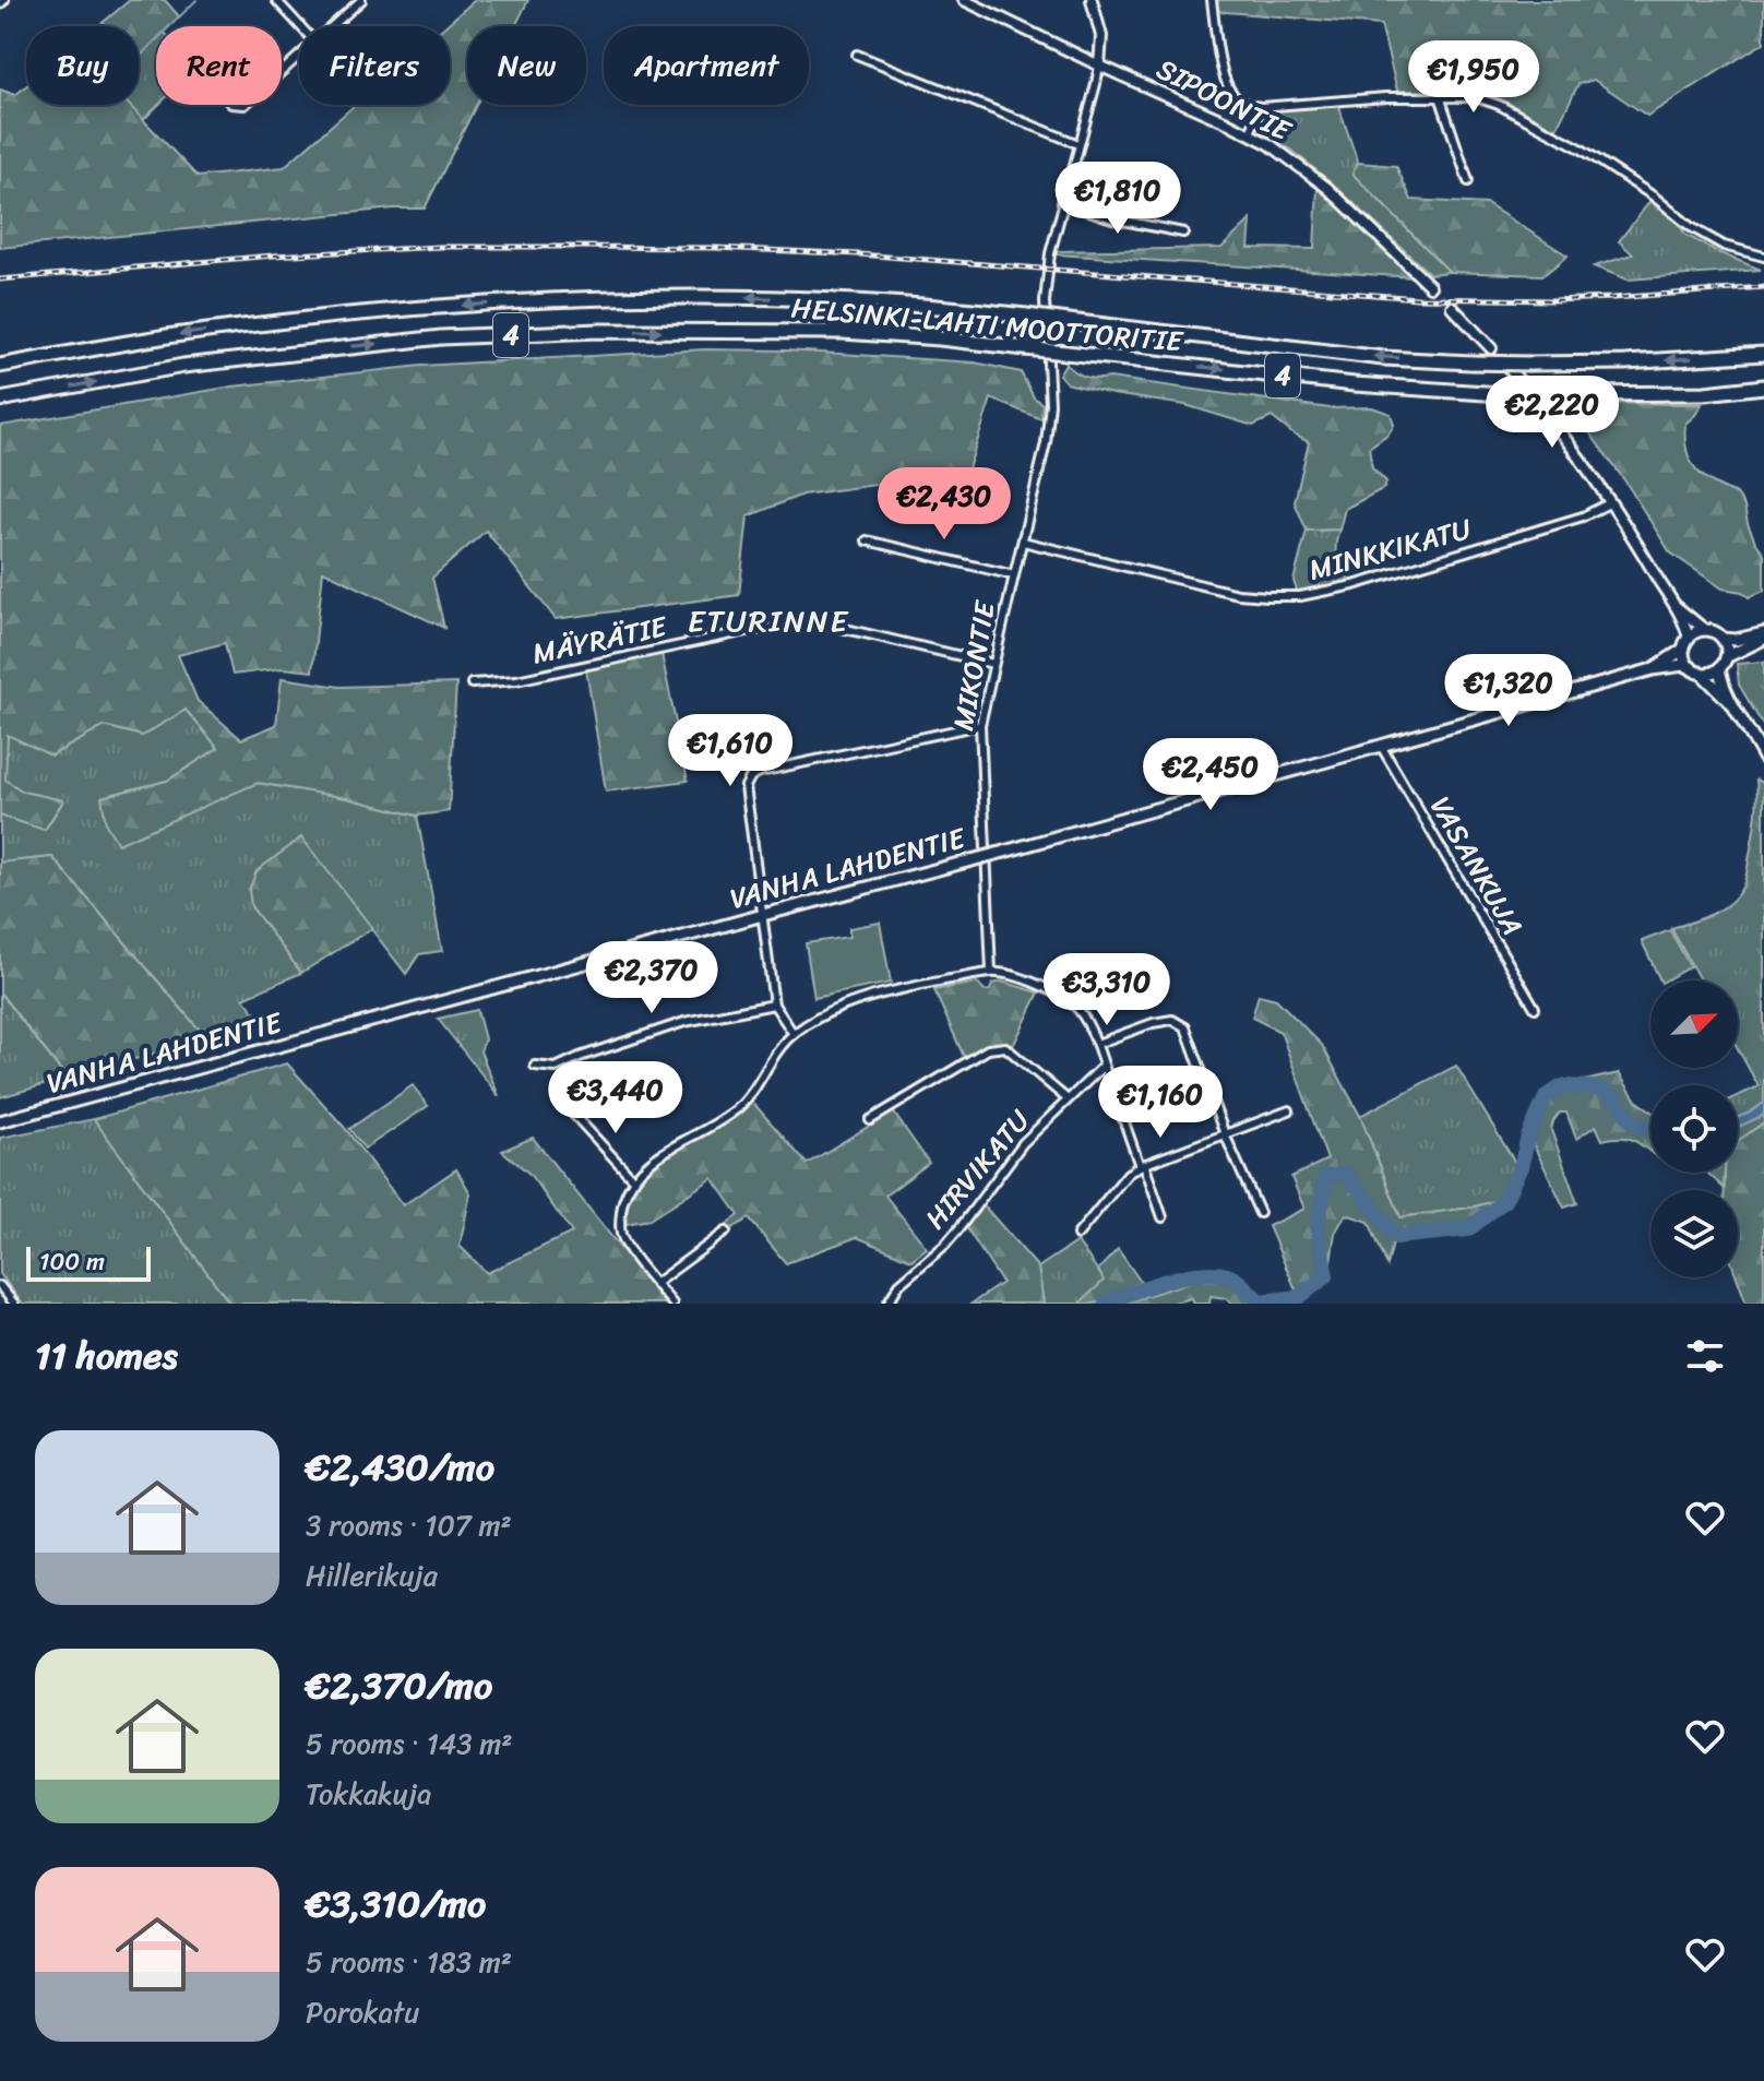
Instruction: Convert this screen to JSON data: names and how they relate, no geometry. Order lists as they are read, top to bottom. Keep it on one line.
{"streets":{"highway":["HELSINKI-LAHTI MOOTTORITIE","4"],"main road":["VANHA LAHDENTIE"],"street":["SIPOONTIE","MINKKIKATU","MÄYRÄTIE","MIKONTIE","VASANKUJA","HIRVIKATU"]},"crossings":[["SIPOONTIE","MIKONTIE"],["MINKKIKATU","MIKONTIE"],["MÄYRÄTIE","MIKONTIE"],["VASANKUJA","VANHA LAHDENTIE"]],"districts":["ETURINNE"],"scale_bar":"100 m","north":"top right","page":{"chip":["Buy","Rent","Filters","New","Apartment"],"price":["€1,950","€1,810","€2,220","€2,430","€1,320","€1,610","€2,450","€2,370","€3,310","€3,440","€1,160"],"scale":"100 m","heading":"11 homes","list":[{"name":"€2,430/mo","note":"3 rooms · 107 m² · Hillerikuja"},{"name":"€2,370/mo","note":"5 rooms · 143 m² · Tokkakuja"},{"name":"€3,310/mo","note":"5 rooms · 183 m² · Porokatu"}]}}
